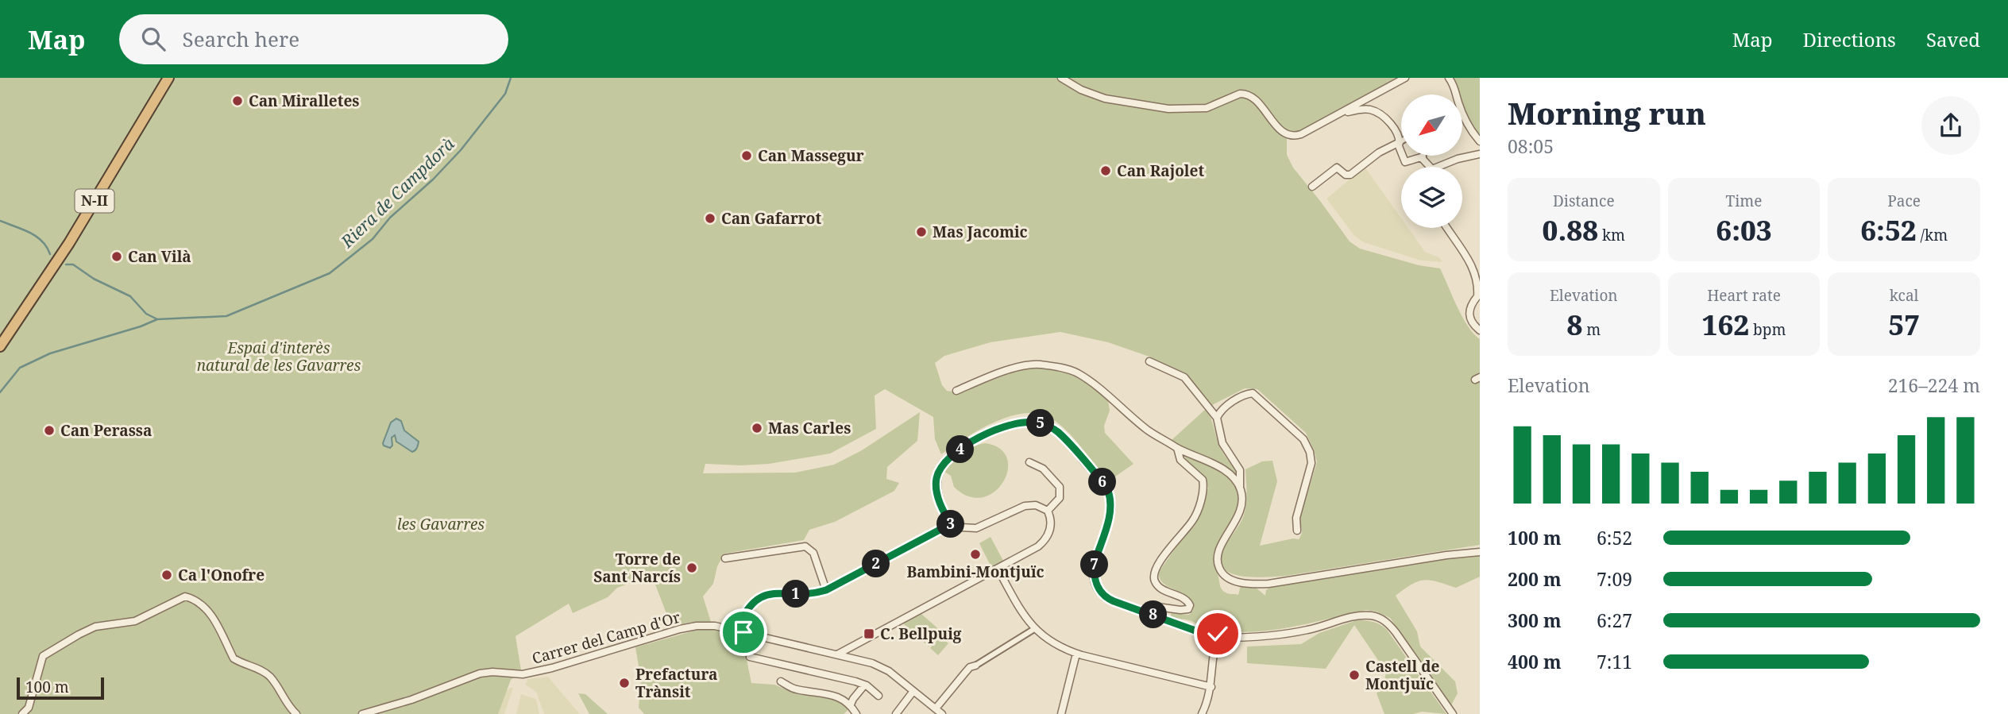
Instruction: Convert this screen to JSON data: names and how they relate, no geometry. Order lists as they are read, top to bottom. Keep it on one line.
{"streets":{"highway":["N-II"],"street":["Carrer del Camp d'Or"]},"water":["Riera de Campdorà"],"parks":["Espai d'interès natural de les Gavarres","les Gavarres"],"places":{"other":["Can Miralletes","Can Massegur","Can Rajolet","Can Gafarrot","Mas Jacomic","Can Vilà","Mas Carles","Can Perassa","Bambini-Montjuïc","Torre de Sant Narcís","Ca l'Onofre","Castell de Montjuïc","Prefactura Trànsit"],"transit":["C. Bellpuig"]},"scale_bar":"100 m","north":"bottom left","page":{"header":"Map","search":"Search here","nav":["Map","Directions","Saved"],"heading":["Morning run","08:05"],"stats":[["Distance","0.88 km"],["Time","6:03"],["Pace","6:52 /km"],["Elevation","8 m"],["Heart rate","162 bpm"],["kcal","57"]],"chart":["Elevation","216–224 m"],"pins":["5","4","6","3","2","7","1","8"],"list":[{"name":"100 m","note":"6:52"},{"name":"200 m","note":"7:09"},{"name":"300 m","note":"6:27"},{"name":"400 m","note":"7:11"}],"scale":"100 m"}}
